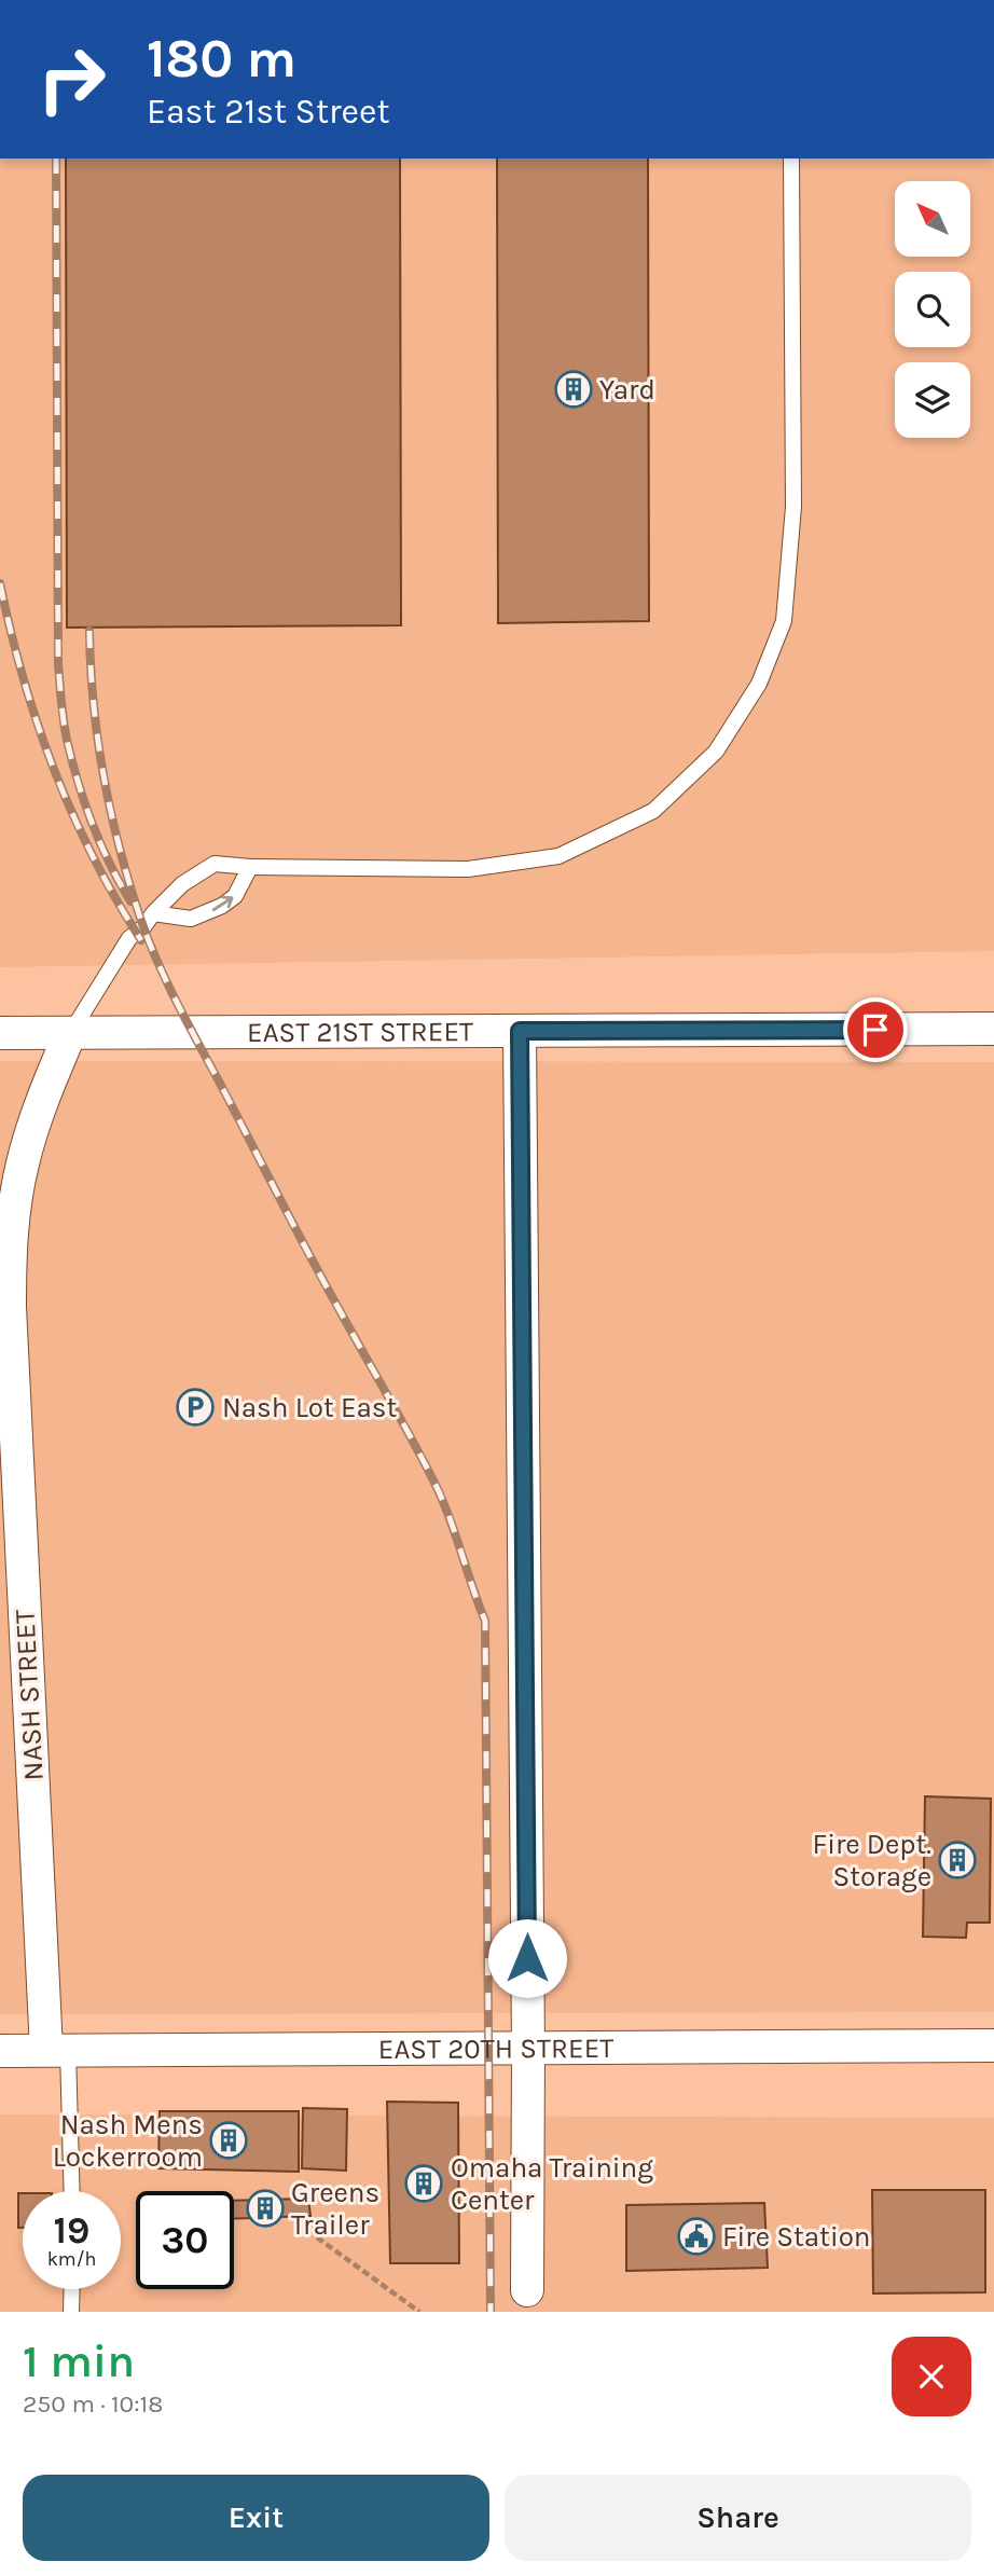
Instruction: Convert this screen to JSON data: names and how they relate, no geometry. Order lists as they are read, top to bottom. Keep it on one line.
{"streets":{"street":["EAST 21ST STREET","NASH STREET","EAST 20TH STREET"]},"crossings":[["EAST 21ST STREET","NASH STREET"],["NASH STREET","EAST 20TH STREET"]],"places":{"building":["Yard","Fire Dept. Storage","Nash Mens Lockerroom","Omaha Training Center","Greens Trailer"],"parking":["Nash Lot East"],"public building":["Fire Station"]},"north":"top left","page":{"turn":["180 m","East 21st Street"],"speed":"19 km/h","limit":"30","heading":["1 min","250 m · 10:18"],"buttons":["Exit","Share"]}}
